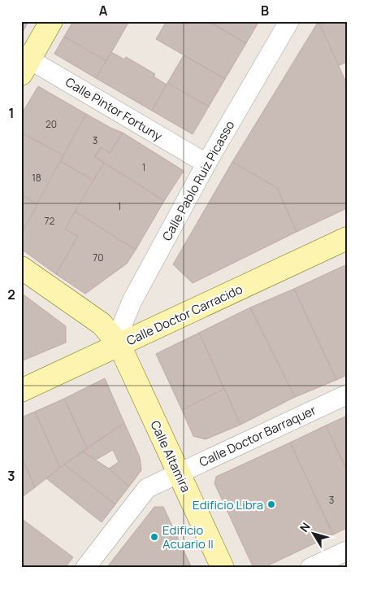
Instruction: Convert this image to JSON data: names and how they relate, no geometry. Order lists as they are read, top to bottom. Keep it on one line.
{"streets":{"street":["Calle Pintor Fortuny","Calle Pablo Ruiz Picasso","Calle Doctor Carracido","Calle Doctor Barraquer","Calle Altamira"]},"crossings":[["Calle Pintor Fortuny","Calle Pablo Ruiz Picasso"],["Calle Pablo Ruiz Picasso","Calle Doctor Carracido"],["Calle Pablo Ruiz Picasso","Calle Altamira"],["Calle Doctor Carracido","Calle Altamira"],["Calle Doctor Barraquer","Calle Altamira"]],"places":["Edificio Libra","Edificio Acuario II"],"house_numbers":["20","3","1","18","1","72","70","3"],"north":"top left","grid":{"columns":["A","B"],"rows":["1","2","3"]}}
